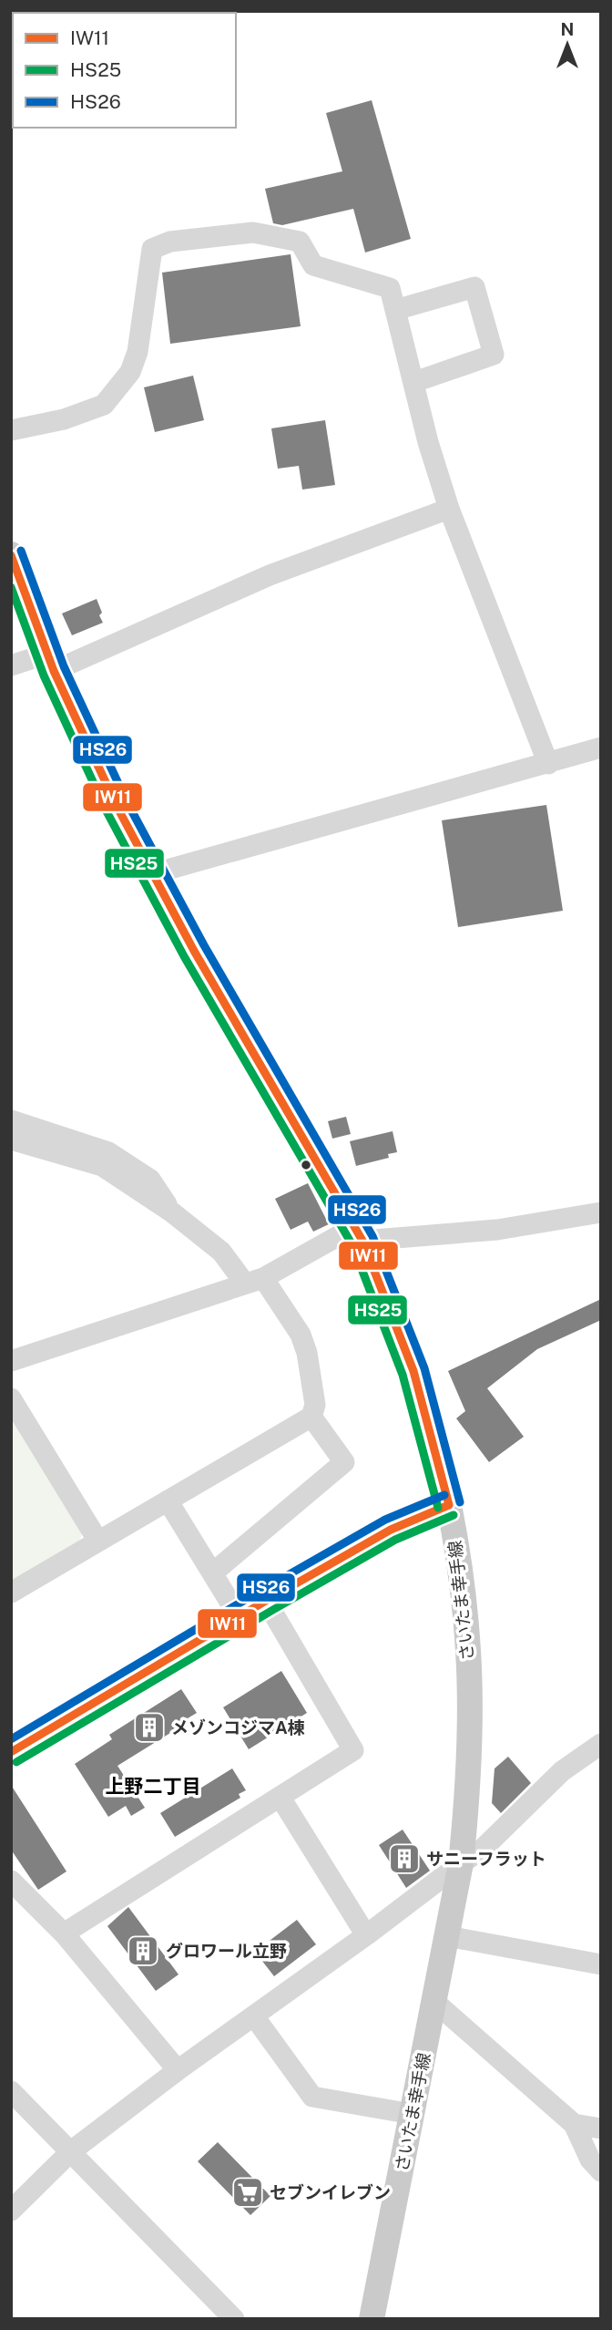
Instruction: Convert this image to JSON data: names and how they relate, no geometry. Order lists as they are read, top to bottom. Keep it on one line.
{"streets":{"main road":["さいたま幸手線"]},"districts":["上野二丁目"],"places":{"building":["メゾンコジマA棟","サニーフラット","グロワール立野"],"supermarket":["セブンイレブン"]},"lines":["transit line HS26","transit line IW11","transit line HS25"],"legend":["IW11","HS25","HS26"],"north":"top"}
